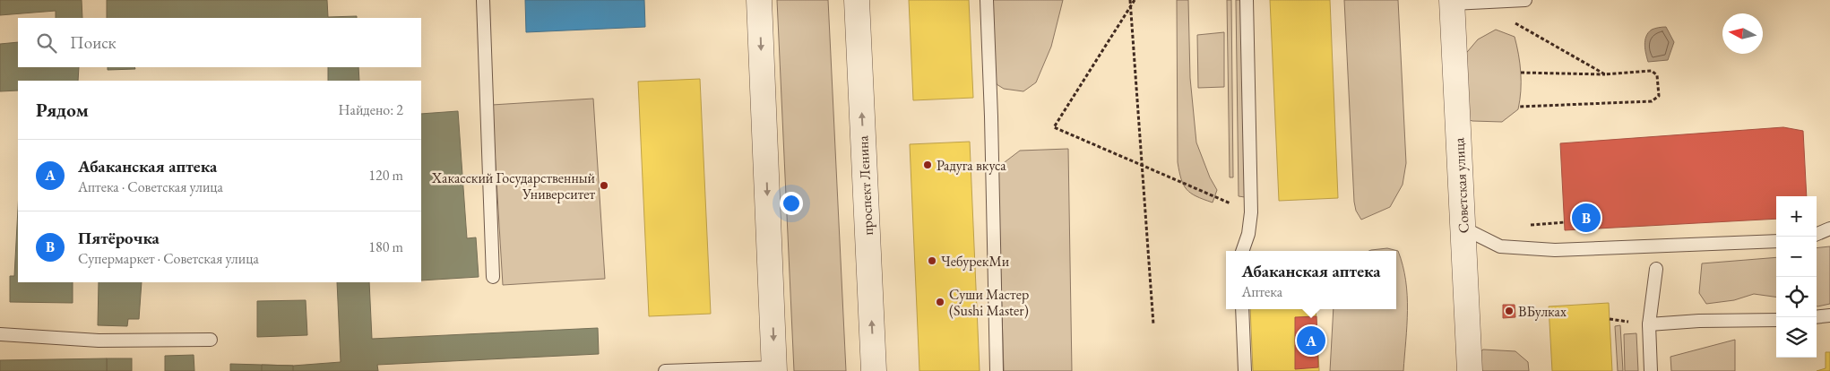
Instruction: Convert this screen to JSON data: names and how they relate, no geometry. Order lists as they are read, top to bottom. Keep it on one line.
{"streets":{"street":["проспект Ленина","Советская улица"]},"places":["Радуга вкуса","Хакасский Государственный Университет","ЧебурекМи","Суши Мастер (Sushi Master)","ВБулках"],"north":"left","page":{"search":"Поиск","heading":["Рядом","Найдено: 2"],"list":[{"mark":"A","name":"Абаканская аптека","note":"Аптека · Советская улица","value":"120 m"},{"mark":"B","name":"Пятёрочка","note":"Супермаркет · Советская улица","value":"180 m"}],"map_buttons":["+","−"],"pins":["B","A"],"popup":["Абаканская аптека","Аптека"]}}
